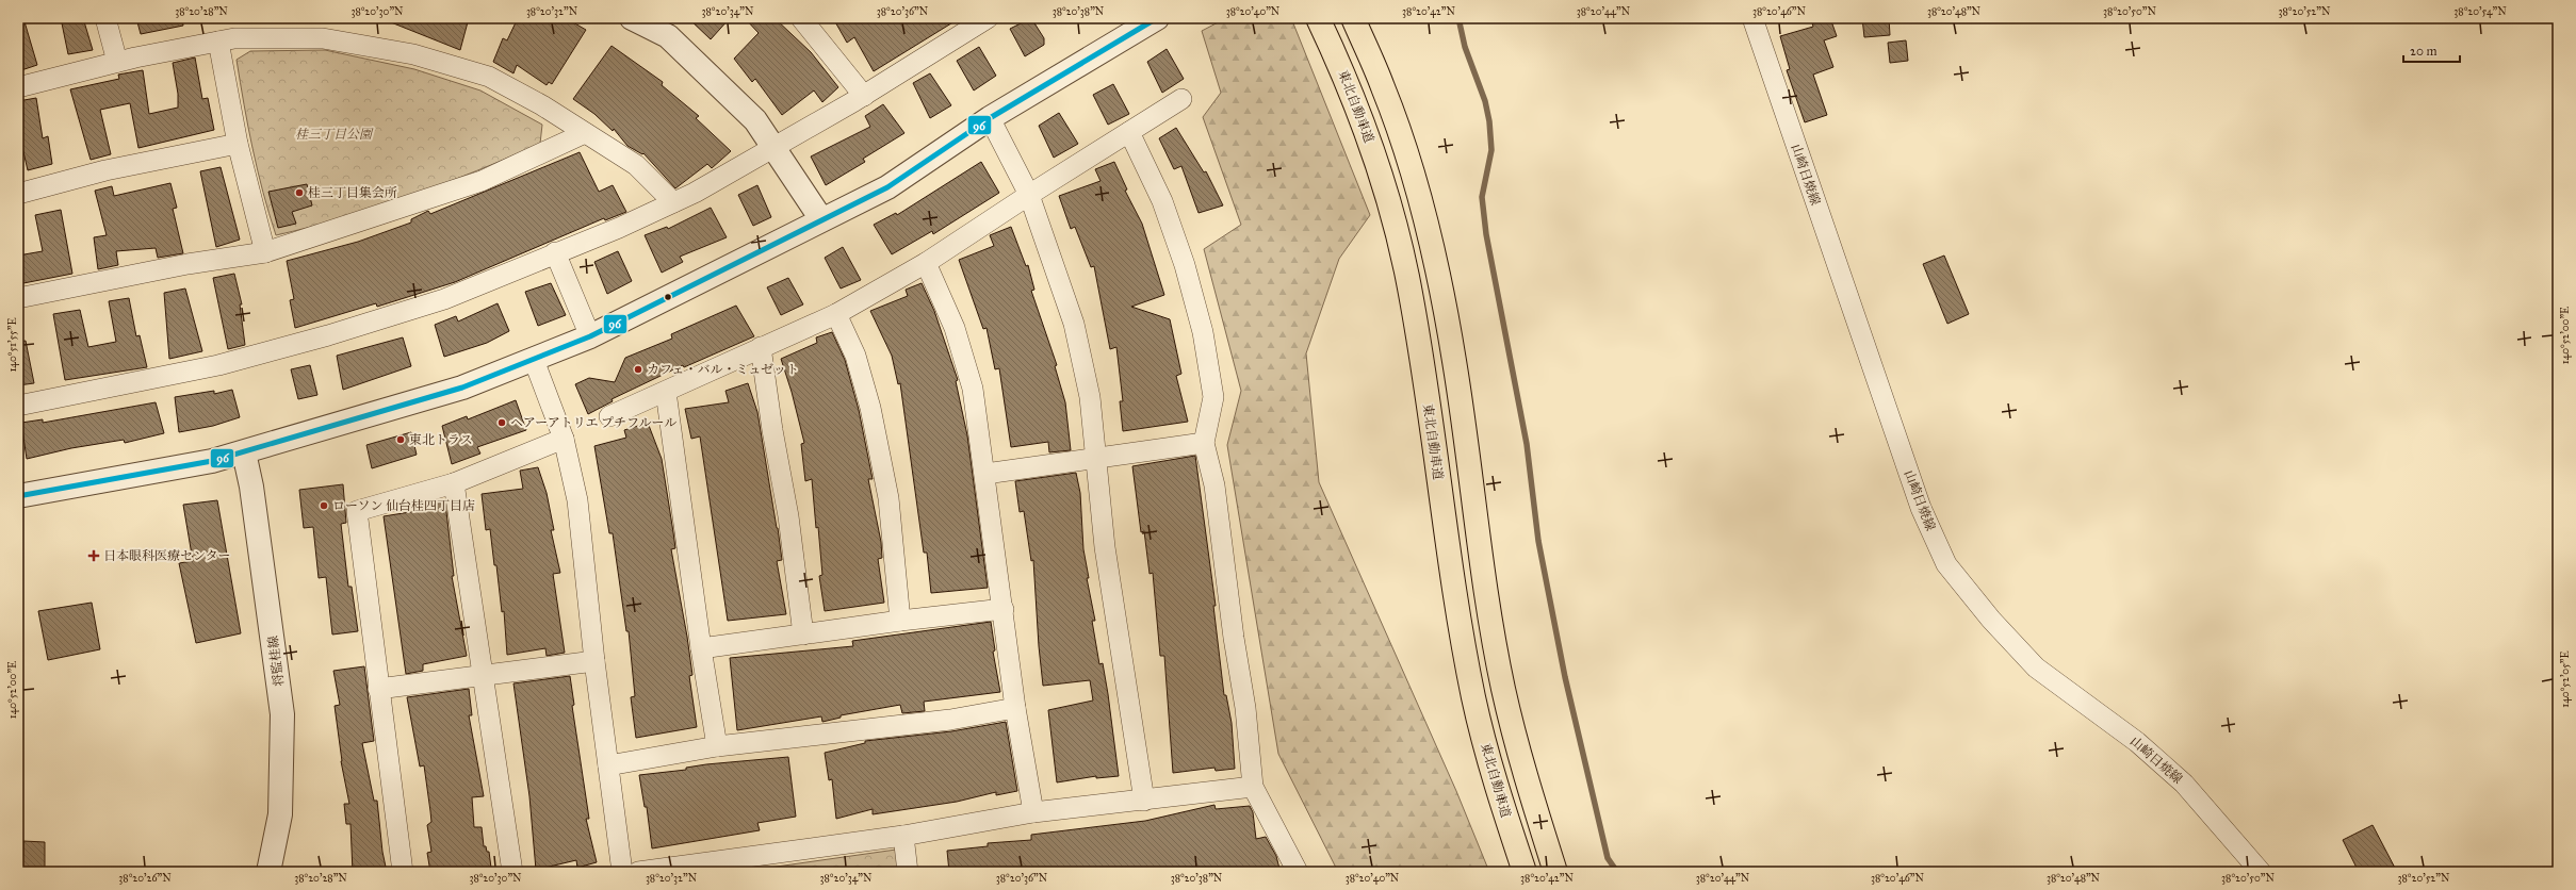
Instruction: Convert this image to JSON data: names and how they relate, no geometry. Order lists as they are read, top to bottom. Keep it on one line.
{"streets":{"highway":["東北自動車道"],"street":["山崎日焼線","将監桂線"]},"parks":["桂三丁目公園"],"places":{"other":["桂三丁目集会所","カフェ・バル・ミュゼット","ヘアーアトリエ プチフルール","東北トラス","ローソン 仙台桂四丁目店"],"health":["日本眼科医療センター"]},"lines":["transit line 96"],"scale_bar":"20 m","coordinates":["38°20'28\"N","38°20'30\"N","38°20'32\"N","38°20'34\"N","38°20'36\"N","38°20'38\"N","38°20'40\"N","38°20'42\"N","38°20'44\"N","38°20'46\"N","38°20'48\"N","38°20'50\"N","38°20'52\"N","38°20'54\"N","140°52'00\"E","140°51'55\"E","140°52'05\"E","38°20'26\"N"]}
